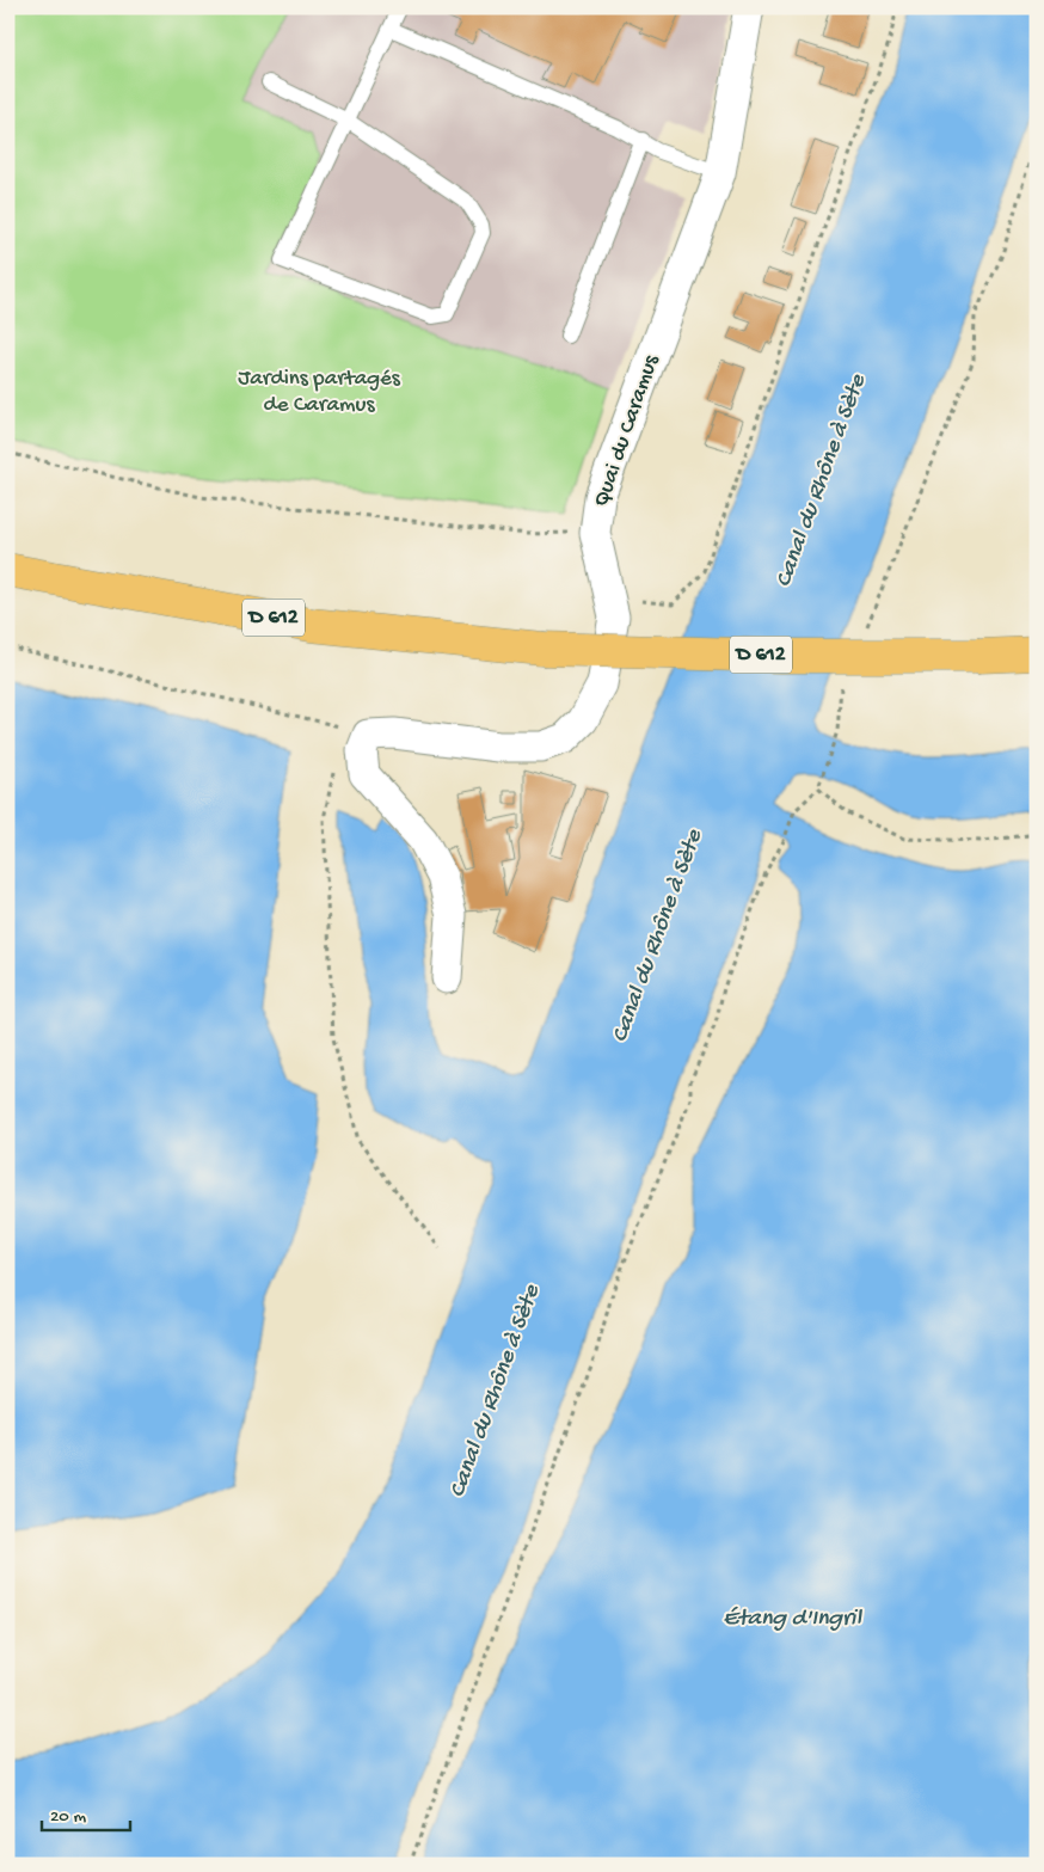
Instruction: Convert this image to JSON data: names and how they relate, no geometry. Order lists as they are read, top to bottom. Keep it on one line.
{"streets":{"main road":["D 612"],"street":["Quai du Caramus"]},"water":["Canal du Rhône à Sète","Étang d'Ingril"],"parks":["Jardins partagés de Caramus"],"scale_bar":"20 m"}
